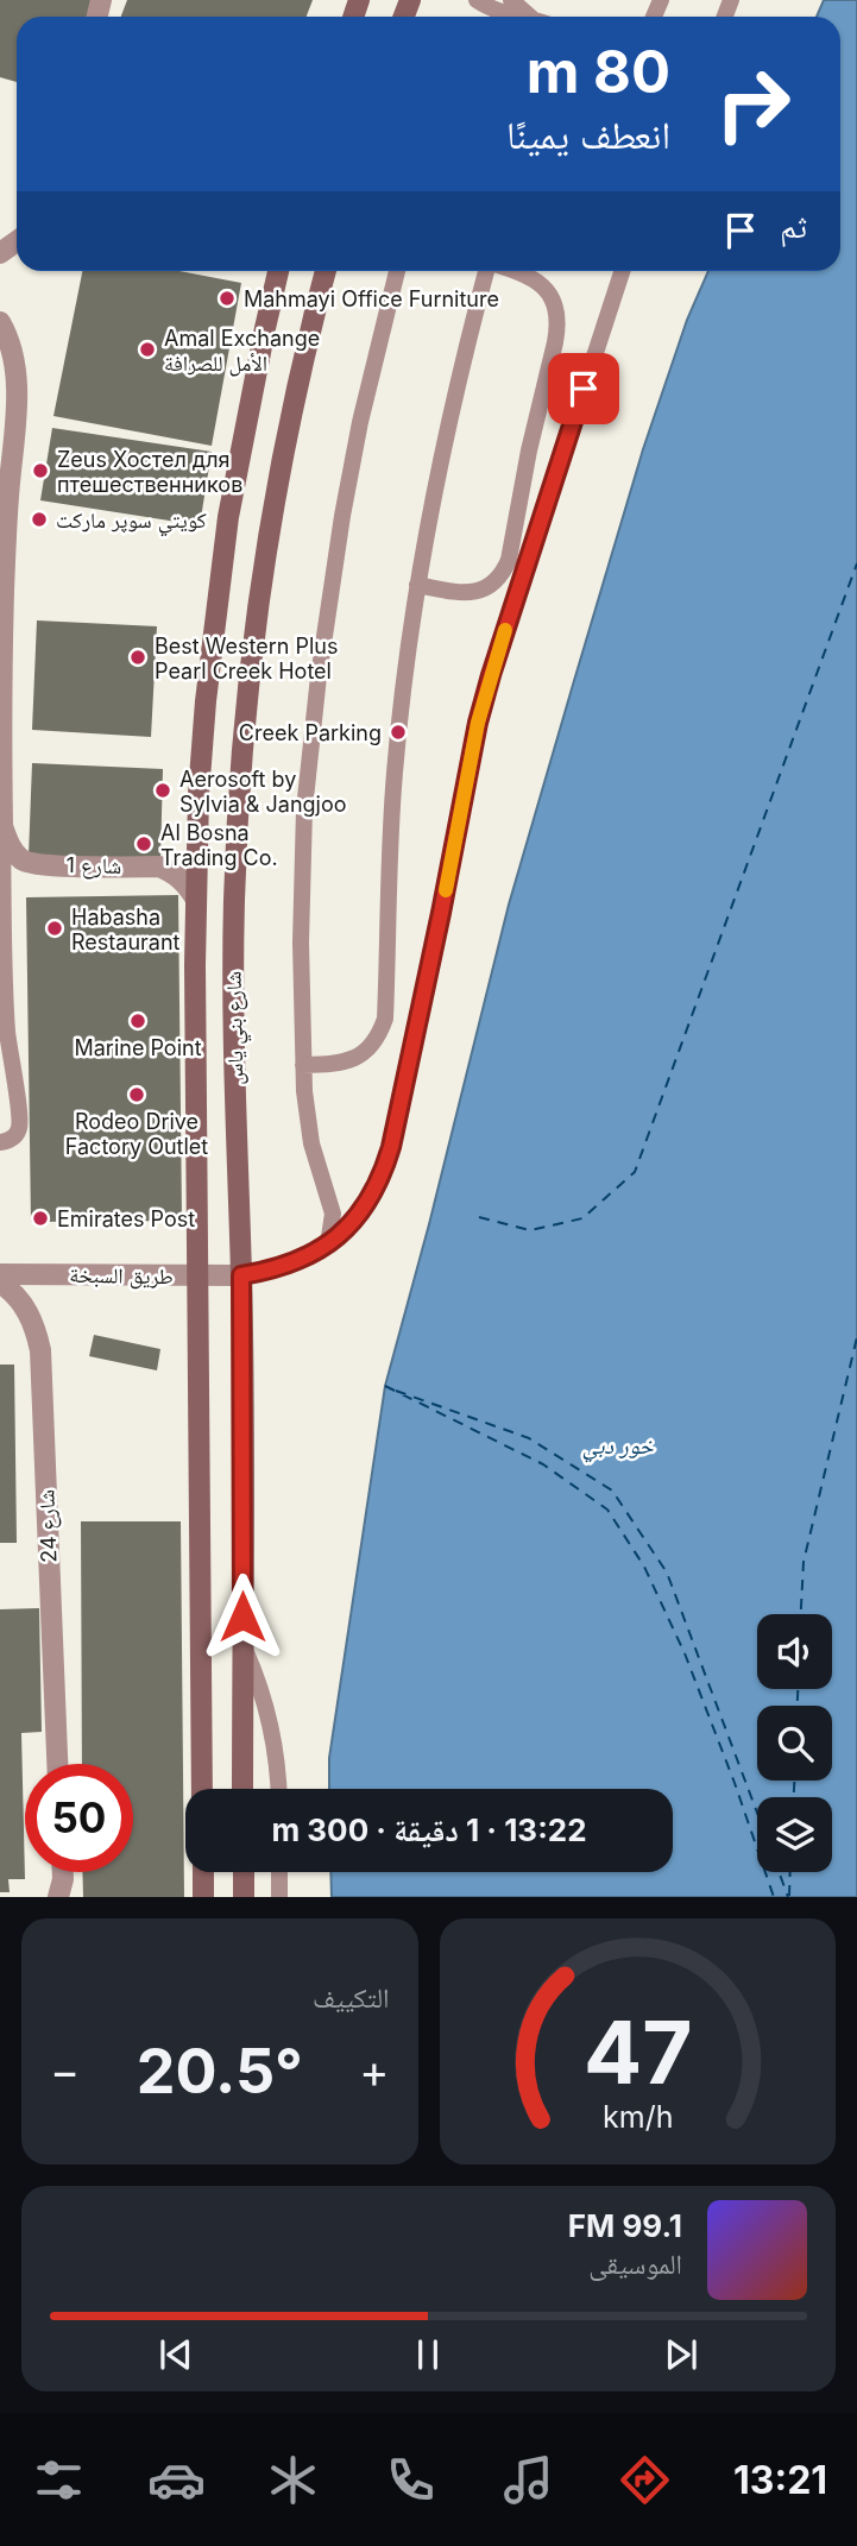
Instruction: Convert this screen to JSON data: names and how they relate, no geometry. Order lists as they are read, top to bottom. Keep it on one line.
{"streets":{"main road":["شارع بني ياس"],"street":["شارع 1","طريق السبخة","شارع 24"]},"crossings":[["شارع 1","شارع بني ياس"],["شارع بني ياس","طريق السبخة"]],"water":["خور دبي"],"places":["Mahmayi Office Furniture","Amal Exchange الأمل للصرافة","Zeus Хостел для птешественников","كويتي سوپر ماركت","Best Western Plus Pearl Creek Hotel","Creek Parking","Aerosoft by Sylvia & Jangjoo","Al Bosna Trading Co.","Habasha Restaurant","Marine Point","Rodeo Drive Factory Outlet","Emirates Post"],"page":{"turn":["80 m","انعطف يمينًا"],"then":"ثم","limit":"50","trip":"13:22 · 1 دقيقة · 300 m","tile":"التكييف","heat":["−","20.5°","+"],"song":["99.1 FM","الموسيقى"],"tabs":"13:21","gauge":["47","km/h"]}}
